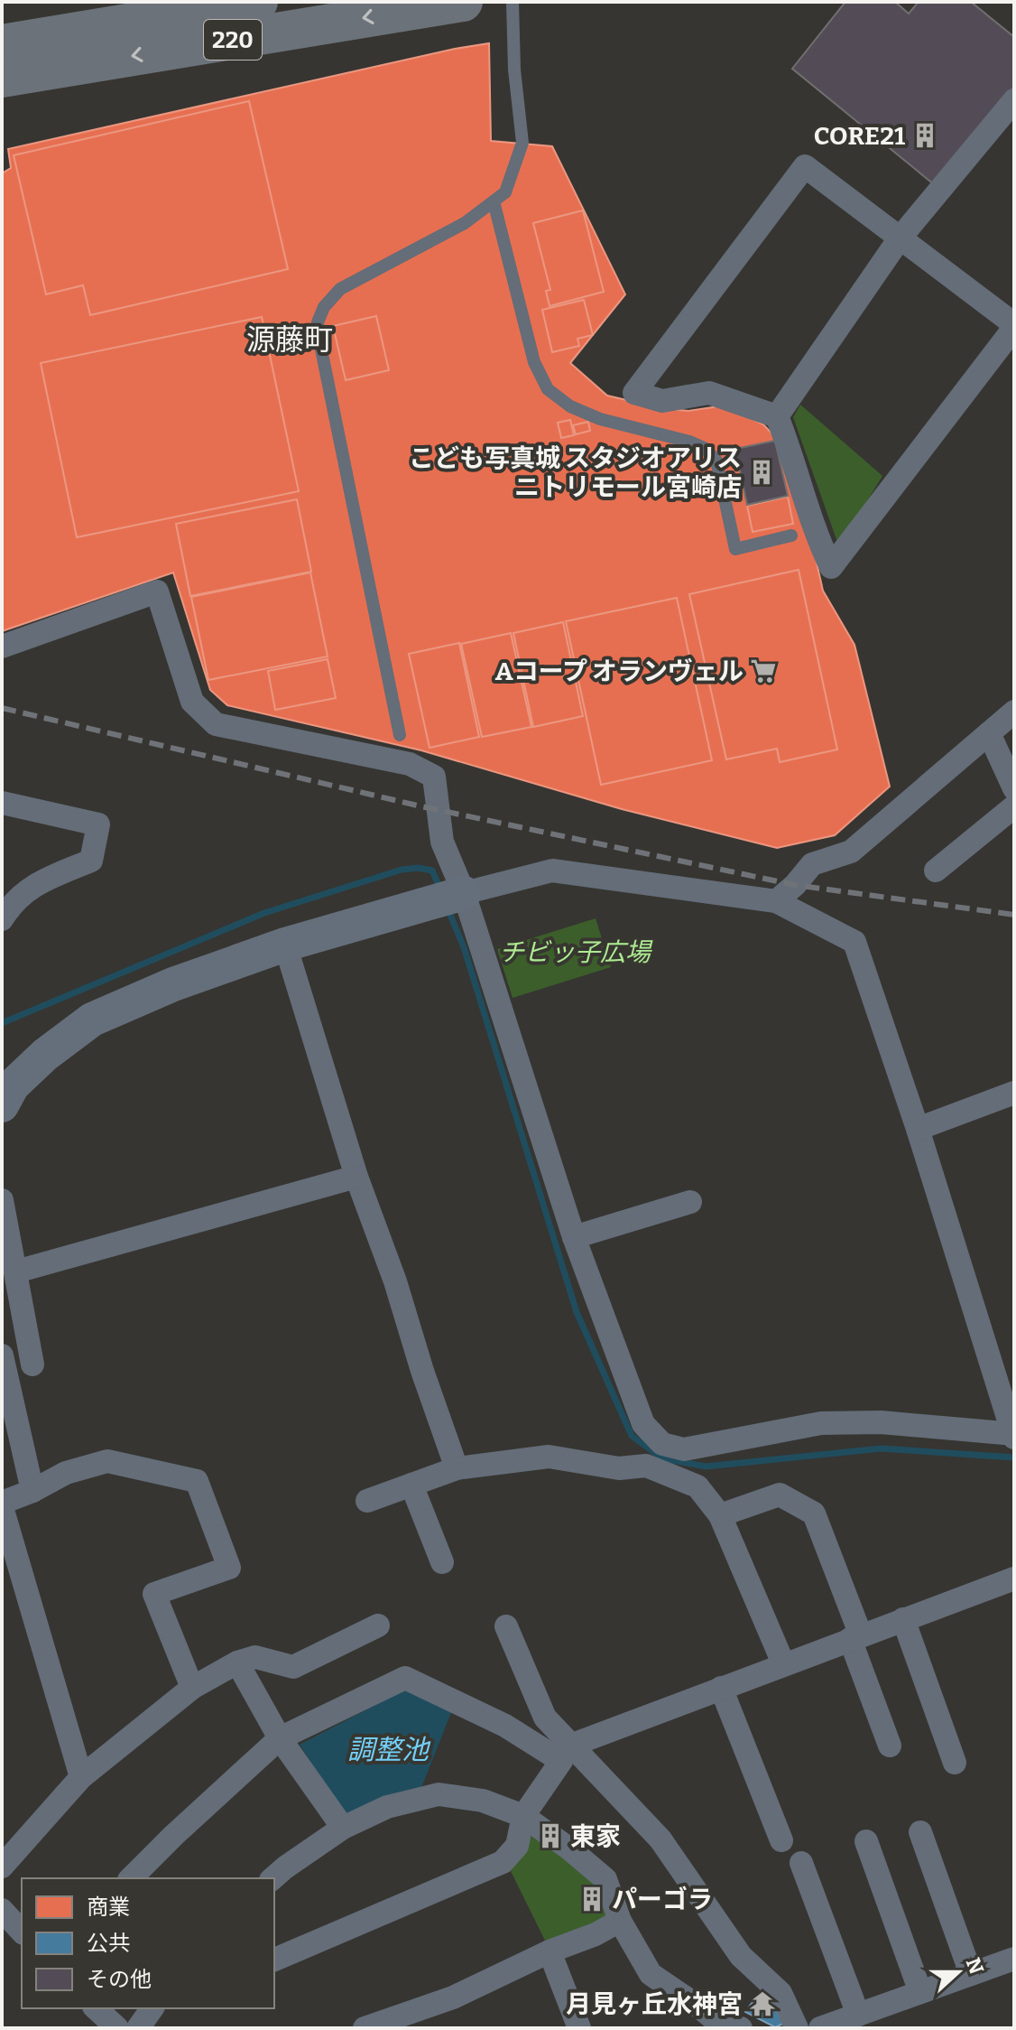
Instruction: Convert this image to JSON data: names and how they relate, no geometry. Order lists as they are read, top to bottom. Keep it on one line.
{"streets":{"highway":["220"]},"districts":["源藤町"],"water":["調整池"],"parks":["チビッ子広場"],"places":{"building":["CORE21","こども写真城 スタジオアリス ニトリモール宮崎店","東家","パーゴラ"],"supermarket":["Aコープ オランヴェル"],"temple":["月見ヶ丘水神宮"]},"legend":["商業","公共","その他"],"north":"right"}
